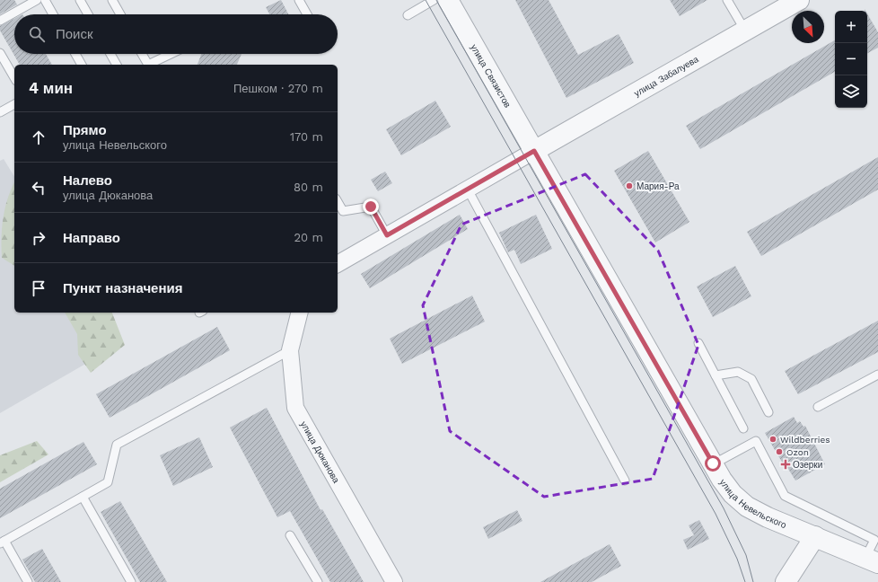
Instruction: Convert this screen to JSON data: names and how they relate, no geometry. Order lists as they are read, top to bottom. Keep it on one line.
{"streets":{"street":["улица Связистов","улица Забалуева","улица Дюканова","улица Невельского"]},"crossings":[["улица Связистов","улица Забалуева"],["улица Связистов","улица Невельского"],["улица Забалуева","улица Невельского"]],"places":{"other":["Мария-Ра","Wildberries","Ozon"],"health":["Озерки"]},"north":"bottom right","page":{"map_buttons":["+","−"],"search":"Поиск","heading":["4 мин","Пешком · 270 m"],"list":[["Прямо","улица Невельского","170 m"],["Налево","улица Дюканова","80 m"],["Направо","20 m"],"Пункт назначения"]}}
